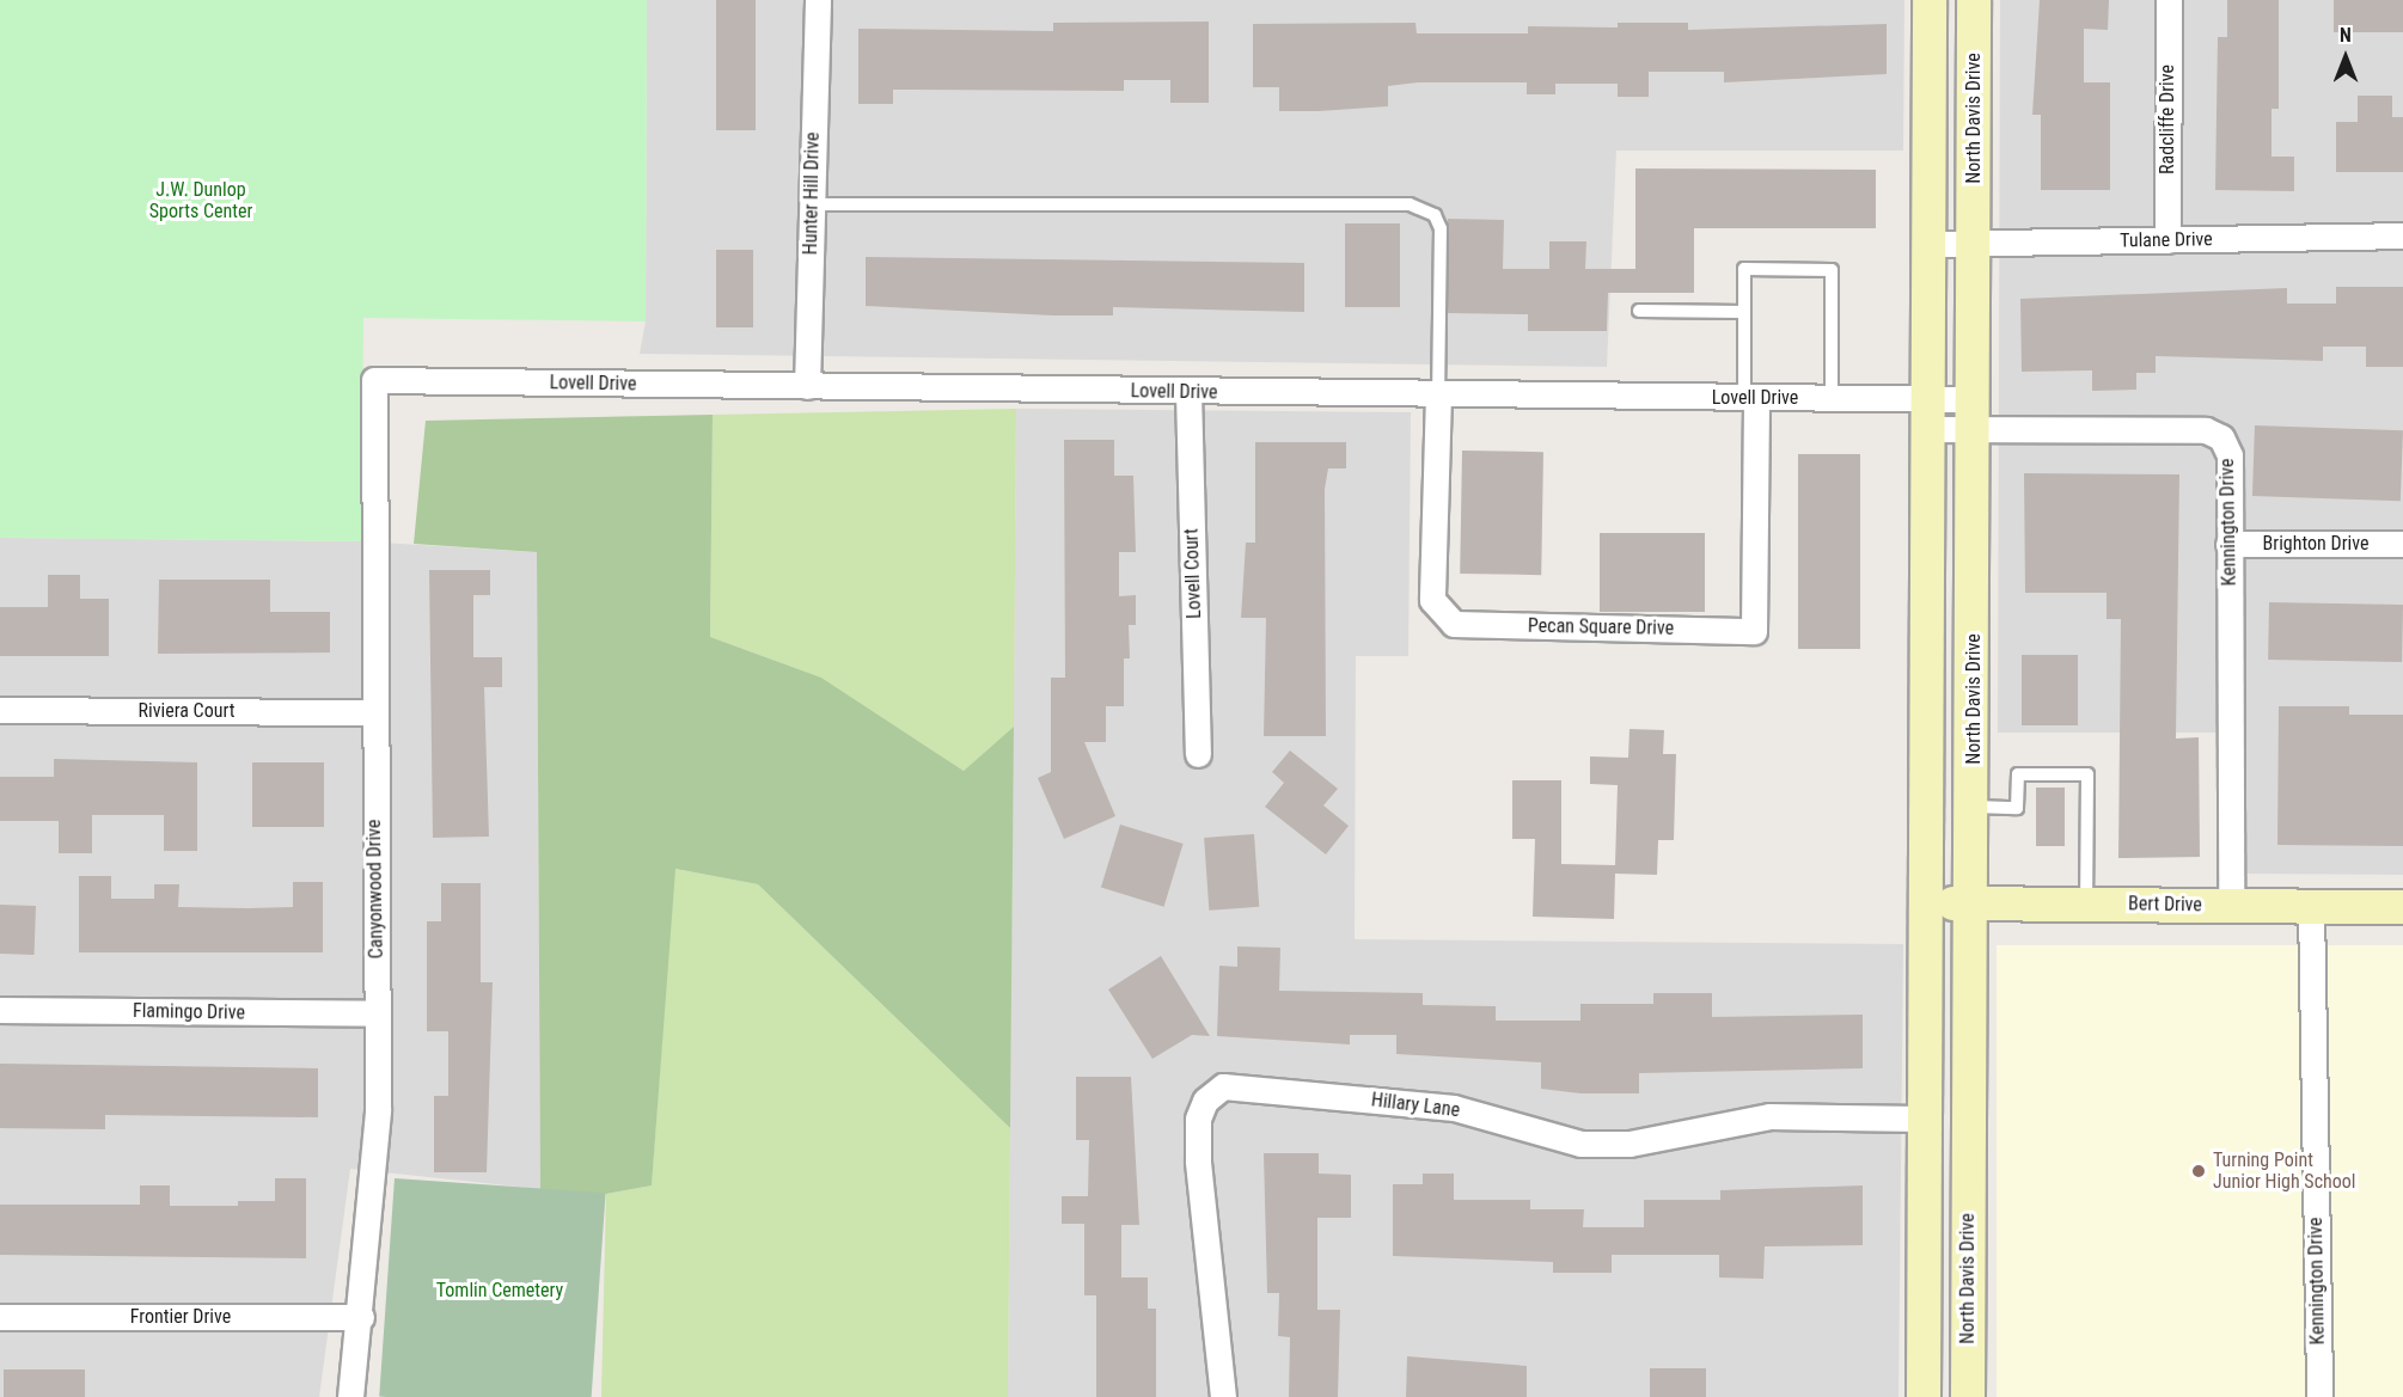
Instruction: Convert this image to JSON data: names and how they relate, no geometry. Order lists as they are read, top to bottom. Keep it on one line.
{"streets":{"street":["North Davis Drive","Radcliffe Drive","Hunter Hill Drive","Tulane Drive","Lovell Drive","Kennington Drive","Brighton Drive","Lovell Court","Pecan Square Drive","Riviera Court","Canyonwood Drive","Bert Drive","Flamingo Drive","Hillary Lane","Frontier Drive"]},"crossings":[["North Davis Drive","Tulane Drive"],["North Davis Drive","Lovell Drive"],["North Davis Drive","Kennington Drive"],["North Davis Drive","Bert Drive"],["Radcliffe Drive","Tulane Drive"],["Hunter Hill Drive","Lovell Drive"],["Lovell Drive","Kennington Drive"],["Lovell Drive","Lovell Court"],["Lovell Drive","Pecan Square Drive"],["Lovell Drive","Canyonwood Drive"],["Kennington Drive","Brighton Drive"],["Kennington Drive","Bert Drive"],["Riviera Court","Canyonwood Drive"],["Canyonwood Drive","Flamingo Drive"],["Canyonwood Drive","Frontier Drive"]],"parks":["J.W. Dunlop Sports Center","Tomlin Cemetery"],"places":["Turning Point Junior High School"],"north":"top"}
